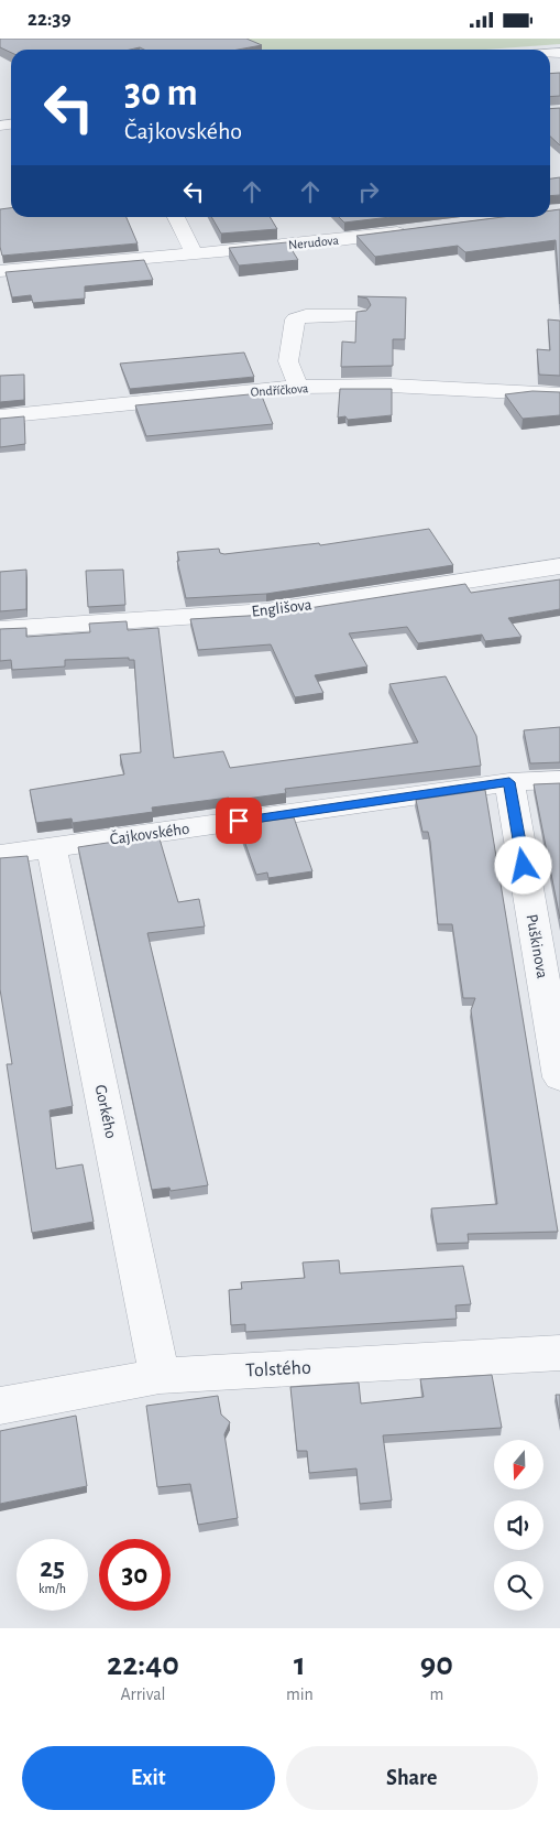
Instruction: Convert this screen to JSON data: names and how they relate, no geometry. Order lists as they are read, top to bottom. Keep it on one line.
{"streets":{"street":["Nerudova","Ondříčkova","Englišova","Čajkovského","Puškinova","Gorkého","Tolstého"]},"crossings":[["Čajkovského","Puškinova"],["Čajkovského","Gorkého"],["Gorkého","Tolstého"]],"north":"bottom","page":{"status":"22:39","turn":["30 m","Čajkovského"],"speed":"25 km/h","limit":"30","eta":["22:40","Arrival","1","min","90","m"],"buttons":["Exit","Share"]}}
